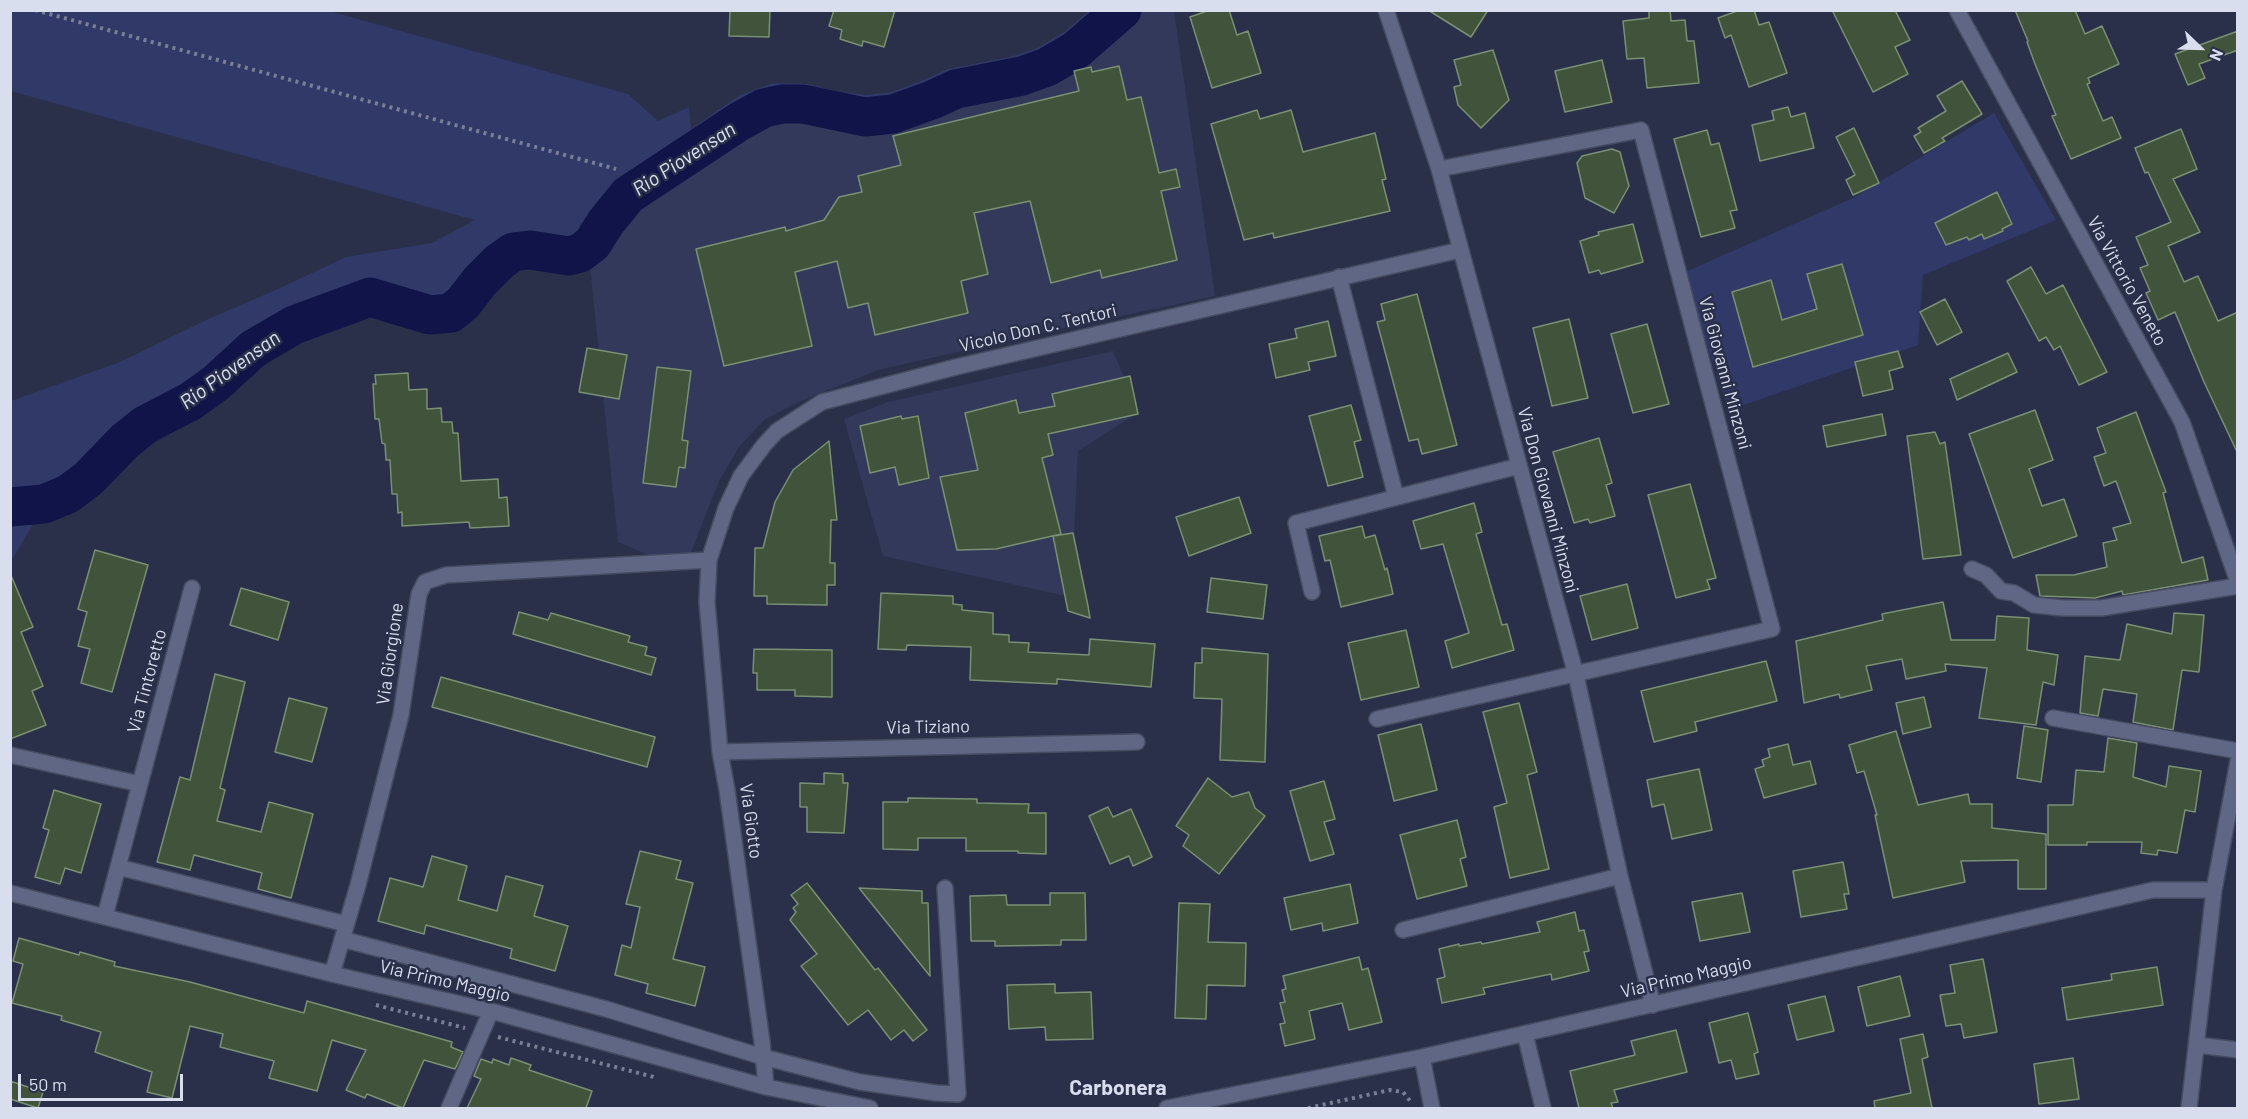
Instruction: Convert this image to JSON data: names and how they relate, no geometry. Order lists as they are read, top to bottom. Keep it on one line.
{"streets":{"street":["Via Vittorio Veneto","Vicolo Don C. Tentori","Via Giovanni Minzoni","Via Don Giovanni Minzoni","Via Giorgione","Via Tintoretto","Via Tiziano","Via Giotto","Via Primo Maggio"]},"crossings":[["Vicolo Don C. Tentori","Via Don Giovanni Minzoni"],["Vicolo Don C. Tentori","Via Giorgione"],["Vicolo Don C. Tentori","Via Giotto"],["Via Giovanni Minzoni","Via Don Giovanni Minzoni"],["Via Don Giovanni Minzoni","Via Primo Maggio"],["Via Giorgione","Via Giotto"],["Via Giorgione","Via Primo Maggio"],["Via Tintoretto","Via Primo Maggio"],["Via Tiziano","Via Giotto"],["Via Giotto","Via Primo Maggio"]],"districts":["Carbonera"],"water":["Rio Piovensan"],"scale_bar":"50 m","north":"bottom right"}
